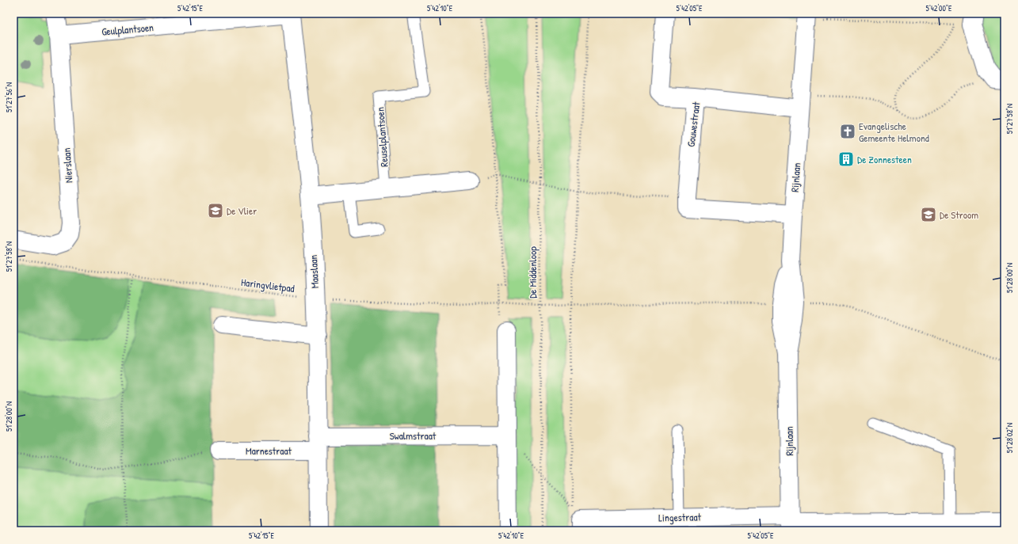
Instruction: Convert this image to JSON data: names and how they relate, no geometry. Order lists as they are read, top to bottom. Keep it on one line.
{"streets":{"street":["Geulplantsoen","Gouwestraat","Nierslaan","Rijnlaan","Maaslaan","Swalmstraat","Marnestraat","Lingestraat"],"lane":["Reuselplantsoen"],"path":["De Middenloop","Haringvlietpad"]},"crossings":[["Geulplantsoen","Nierslaan"],["Geulplantsoen","Maaslaan"],["Gouwestraat","Rijnlaan"],["Rijnlaan","Lingestraat"],["Maaslaan","Haringvlietpad"],["Maaslaan","Swalmstraat"],["Maaslaan","Marnestraat"],["De Middenloop","Haringvlietpad"],["Swalmstraat","Marnestraat"]],"places":{"church":["Evangelische Gemeente Helmond"],"building":["De Zonnesteen"],"school or university":["De Vlier","De Stroom"]},"coordinates":["5°42'15\"E","5°42'10\"E","5°42'05\"E","5°42'00\"E","51°27'56\"N","51°27'58\"N","51°28'00\"N","51°28'02\"N"]}
